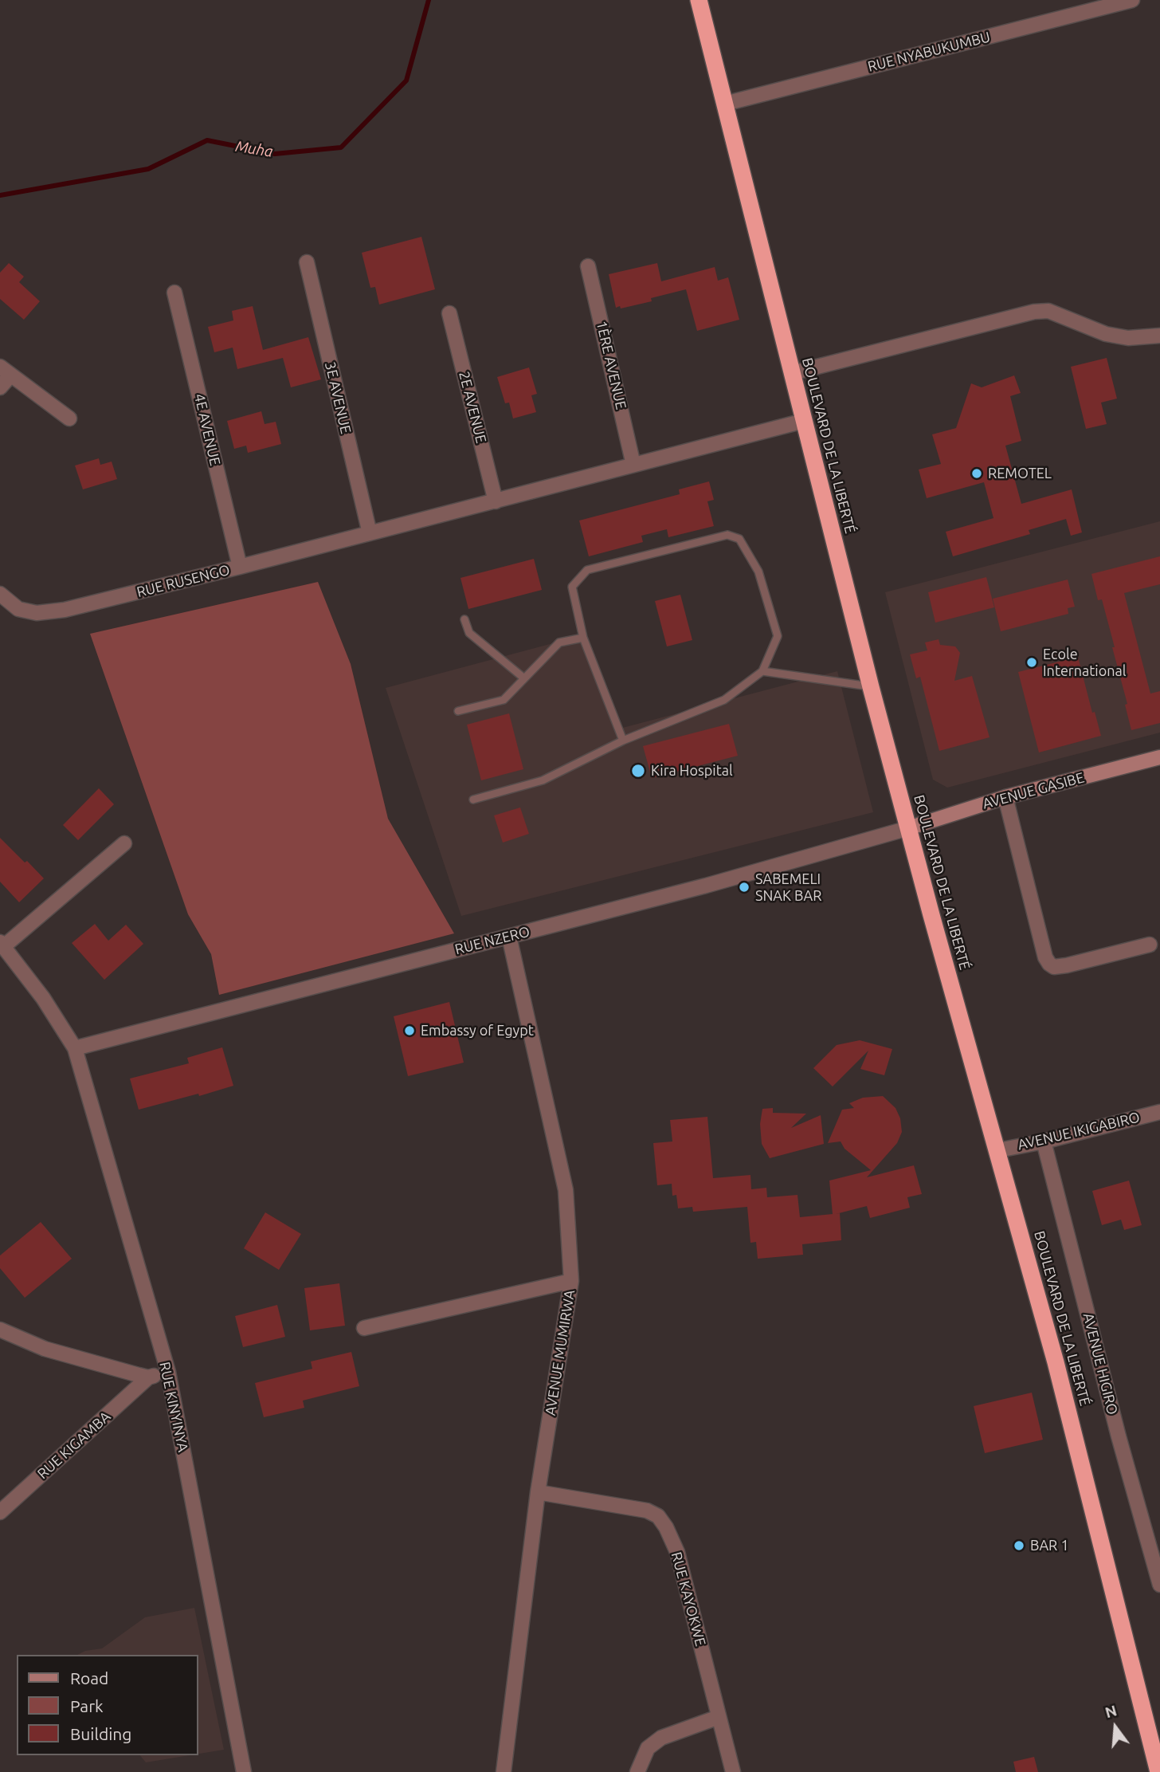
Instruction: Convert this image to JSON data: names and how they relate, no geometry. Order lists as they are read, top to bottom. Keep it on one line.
{"streets":{"highway":["BOULEVARD DE LA LIBERTÉ"],"street":["RUE NYABUKUMBU","1ÈRE AVENUE","3E AVENUE","2E AVENUE","4E AVENUE","RUE RUSENGO","AVENUE GASIBE","RUE NZERO","AVENUE IKIGABIRO","AVENUE MUMIRWA","AVENUE HIGIRO","RUE KINYINYA","RUE KIGAMBA","RUE KAYOKWE"]},"crossings":[["RUE NYABUKUMBU","BOULEVARD DE LA LIBERTÉ"],["1ÈRE AVENUE","RUE RUSENGO"],["3E AVENUE","RUE RUSENGO"],["2E AVENUE","RUE RUSENGO"],["4E AVENUE","RUE RUSENGO"],["BOULEVARD DE LA LIBERTÉ","RUE RUSENGO"],["BOULEVARD DE LA LIBERTÉ","AVENUE GASIBE"],["BOULEVARD DE LA LIBERTÉ","RUE NZERO"],["BOULEVARD DE LA LIBERTÉ","AVENUE IKIGABIRO"],["AVENUE GASIBE","RUE NZERO"],["RUE NZERO","AVENUE MUMIRWA"],["RUE NZERO","RUE KINYINYA"],["AVENUE IKIGABIRO","AVENUE HIGIRO"],["AVENUE MUMIRWA","RUE KAYOKWE"]],"water":["Muha"],"places":["REMOTEL","Ecole International","Kira Hospital","SABEMELI SNAK BAR","Embassy of Egypt","BAR 1"],"legend":["Road","Park","Building"],"north":"top"}
